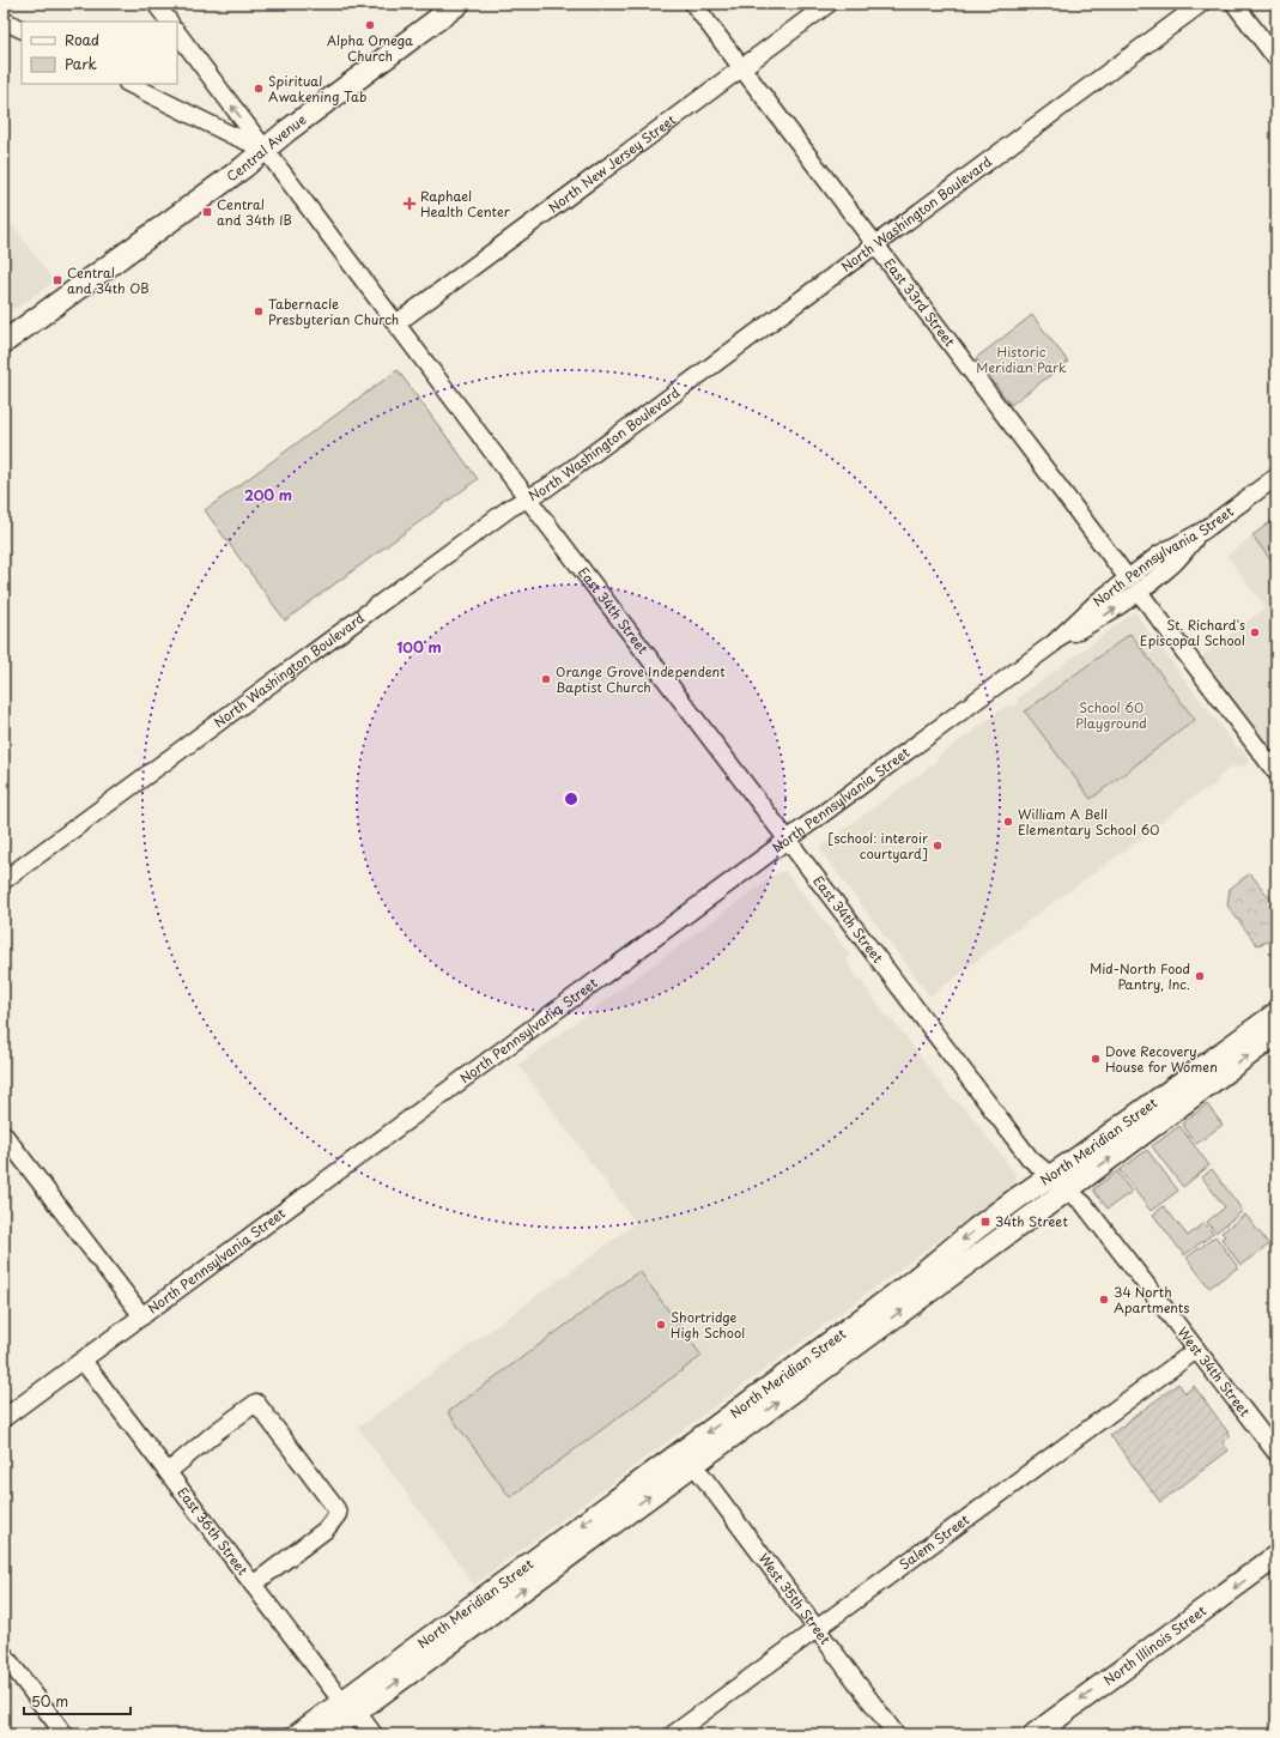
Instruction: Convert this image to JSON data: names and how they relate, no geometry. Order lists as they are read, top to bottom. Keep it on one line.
{"streets":{"main road":["Central Avenue","North Meridian Street","North Illinois Street"],"street":["North New Jersey Street","North Washington Boulevard","East 33rd Street","North Pennsylvania Street","East 34th Street","West 34th Street","East 36th Street","Salem Street","West 35th Street"]},"crossings":[["Central Avenue","East 34th Street"],["North New Jersey Street","East 33rd Street"],["North New Jersey Street","East 34th Street"],["North Washington Boulevard","East 33rd Street"],["North Washington Boulevard","East 34th Street"],["East 33rd Street","North Pennsylvania Street"],["North Pennsylvania Street","East 34th Street"],["North Pennsylvania Street","East 36th Street"],["East 34th Street","North Meridian Street"],["East 34th Street","West 34th Street"],["North Meridian Street","West 34th Street"],["North Meridian Street","East 36th Street"],["North Meridian Street","West 35th Street"],["West 34th Street","Salem Street"],["Salem Street","West 35th Street"]],"one_way":["North Illinois Street"],"parks":["Historic Meridian Park","School 60 Playground"],"places":{"other":["Alpha Omega Church","Spiritual Awakening Tab","Tabernacle Presbyterian Church","St. Richard's Episcopal School","Orange Grove Independent Baptist Church","William A Bell Elementary School 60","[school: interoir courtyard]","Mid-North Food Pantry, Inc.","Dove Recovery House for Women","34 North Apartments","Shortridge High School"],"health":["Raphael Health Center"],"transit":["Central and 34th IB","Central and 34th OB","34th Street"]},"legend":["Road","Park"],"scale_bar":"50 m","rings":["200 m","100 m"]}
